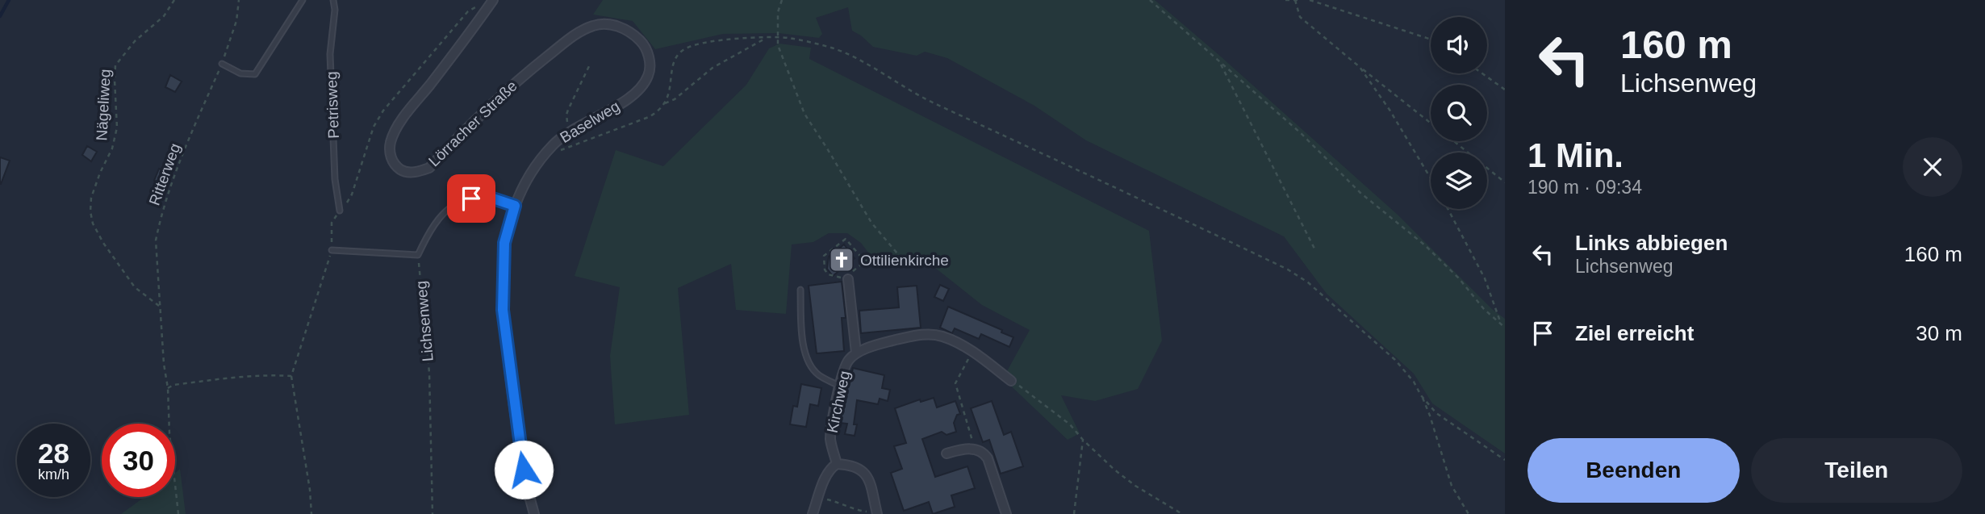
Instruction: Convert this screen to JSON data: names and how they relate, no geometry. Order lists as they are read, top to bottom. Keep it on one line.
{"streets":{"street":["Baselweg","Lörracher Straße","Kirchweg"],"lane":["Petrisweg"],"path":["Nägeliweg","Ritterweg","Lichsenweg"]},"crossings":[["Nägeliweg","Ritterweg"],["Baselweg","Lörracher Straße"]],"places":{"church":["Ottilienkirche"]},"page":{"turn":["160 m","Lichsenweg"],"heading":["1 Min.","190 m · 09:34"],"list":[{"name":"Links abbiegen","note":"Lichsenweg","value":"160 m"},{"name":"Ziel erreicht","value":"30 m"}],"speed":"28 km/h","limit":"30","buttons":["Beenden","Teilen"]}}
